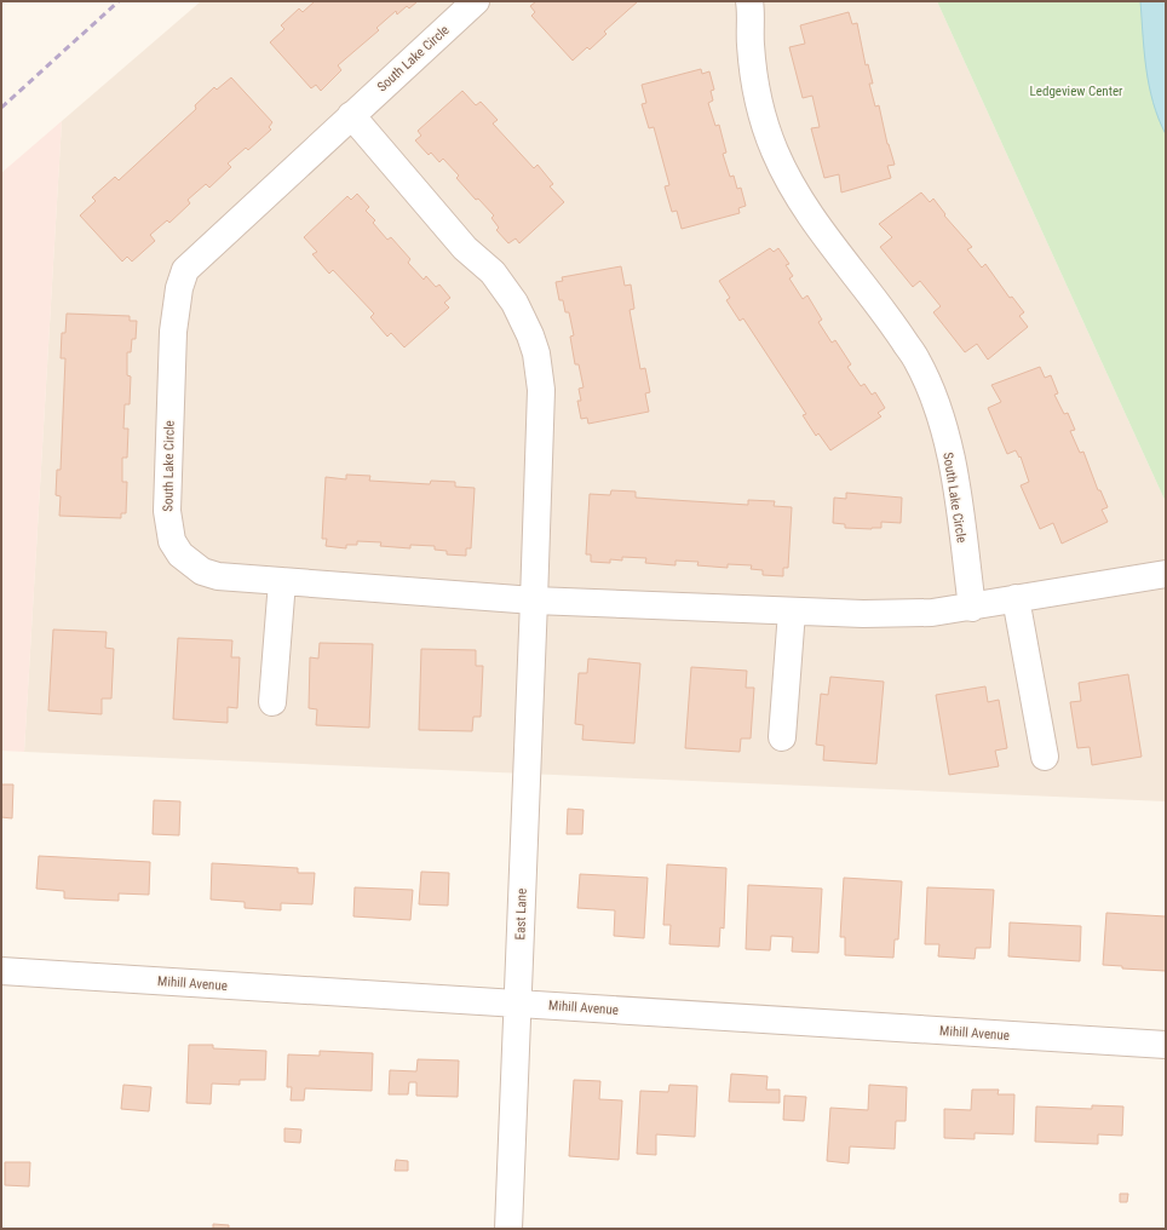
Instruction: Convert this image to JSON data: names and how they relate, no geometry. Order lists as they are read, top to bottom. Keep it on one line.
{"streets":{"street":["South Lake Circle","East Lane","Mihill Avenue"]},"crossings":[["South Lake Circle","East Lane"],["East Lane","Mihill Avenue"]],"parks":["Ledgeview Center"]}
